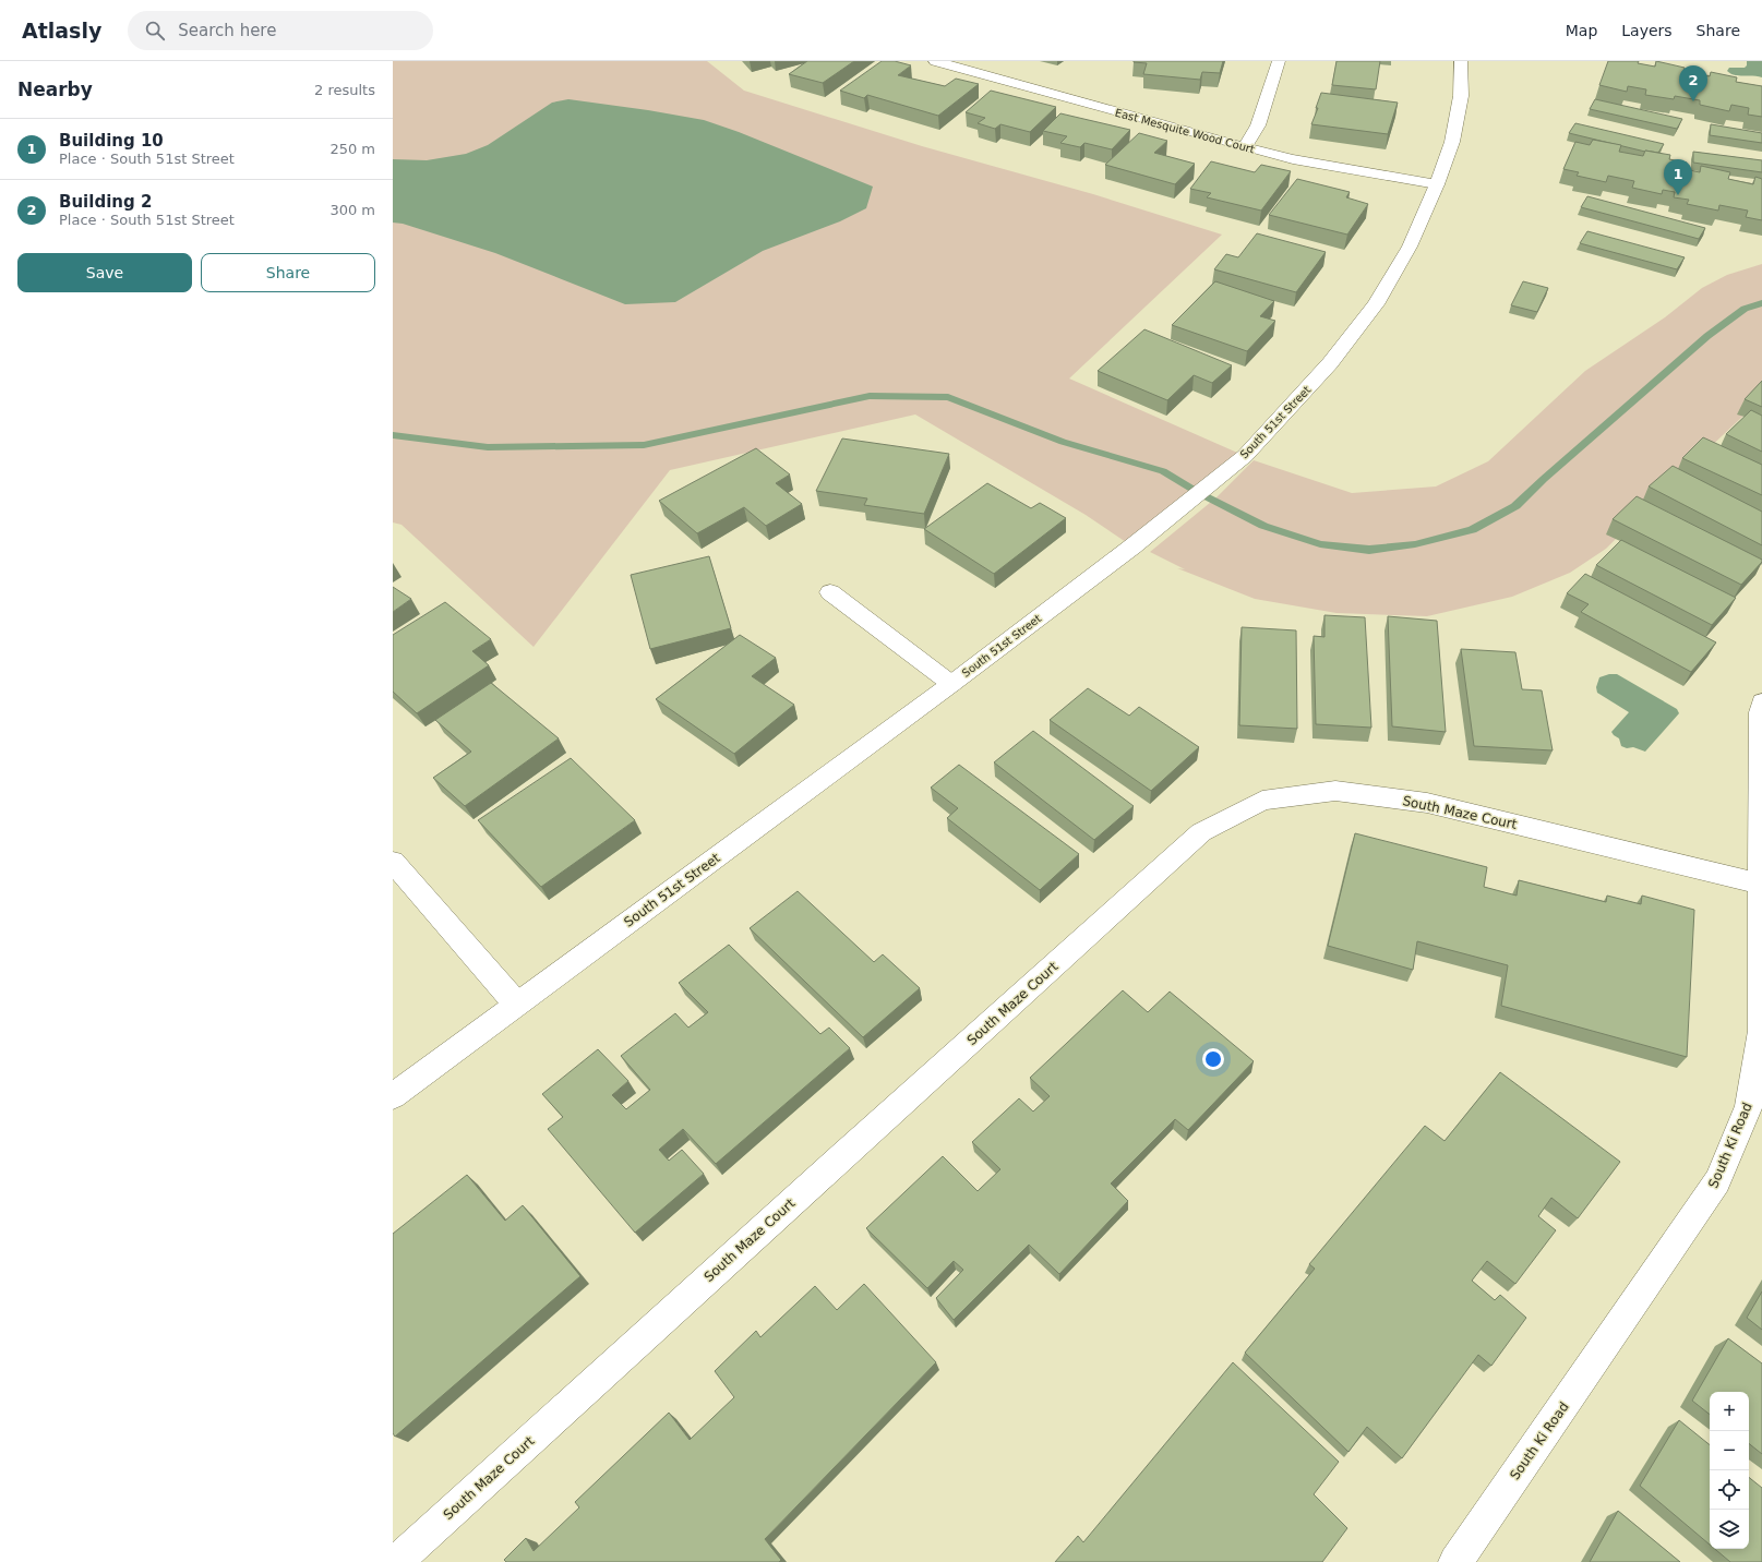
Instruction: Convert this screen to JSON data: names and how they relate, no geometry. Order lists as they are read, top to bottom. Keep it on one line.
{"streets":{"street":["East Mesquite Wood Court","South 51st Street","South Maze Court","South Ki Road"]},"crossings":[["East Mesquite Wood Court","South 51st Street"],["South Maze Court","South Ki Road"]],"page":{"header":"Atlasly","search":"Search here","nav":["Map","Layers","Share"],"heading":["Nearby","2 results"],"pins":["2","1"],"list":[{"mark":"1","name":"Building 10","note":"Place · South 51st Street","value":"250 m"},{"mark":"2","name":"Building 2","note":"Place · South 51st Street","value":"300 m"}],"buttons":["Save","Share"],"map_buttons":["+","−"]}}
